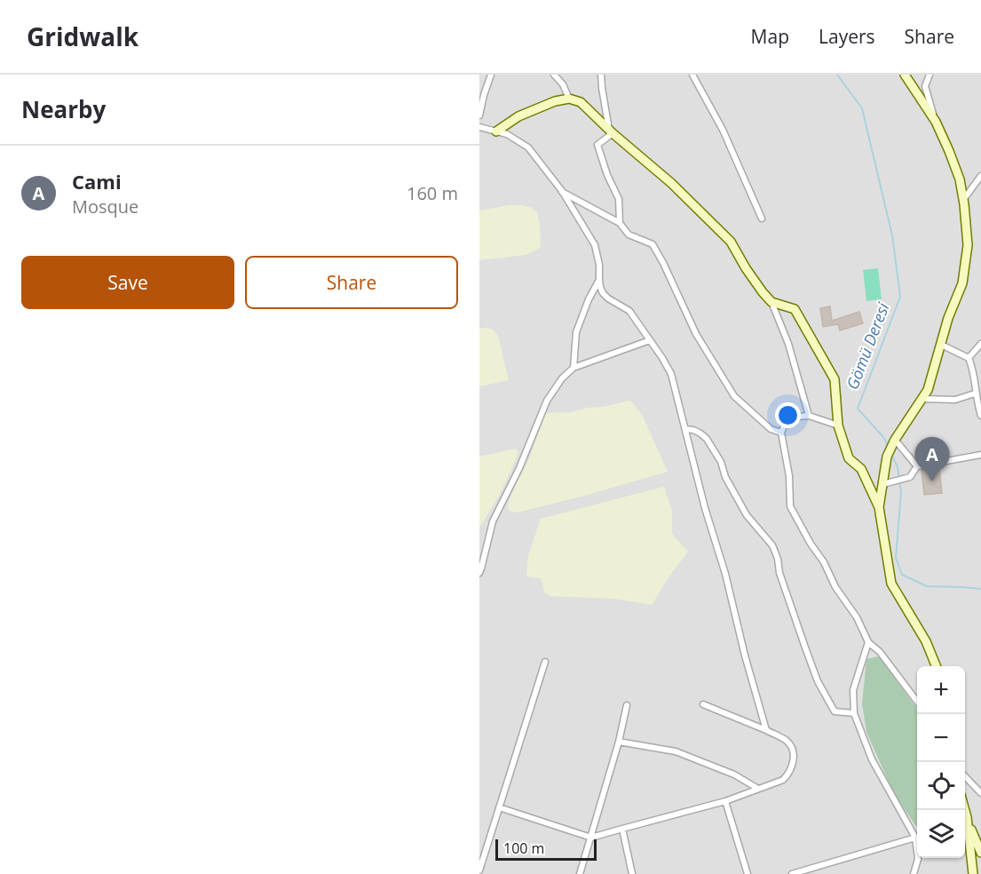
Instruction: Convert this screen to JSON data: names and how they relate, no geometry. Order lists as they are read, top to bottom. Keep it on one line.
{"water":["Gömü Deresi"],"scale_bar":"100 m","page":{"header":"Gridwalk","nav":["Map","Layers","Share"],"heading":"Nearby","list":[{"mark":"A","name":"Cami","note":"Mosque","value":"160 m"}],"buttons":["Save","Share"],"pins":"A","map_buttons":["+","−"],"scale":"100 m"}}
